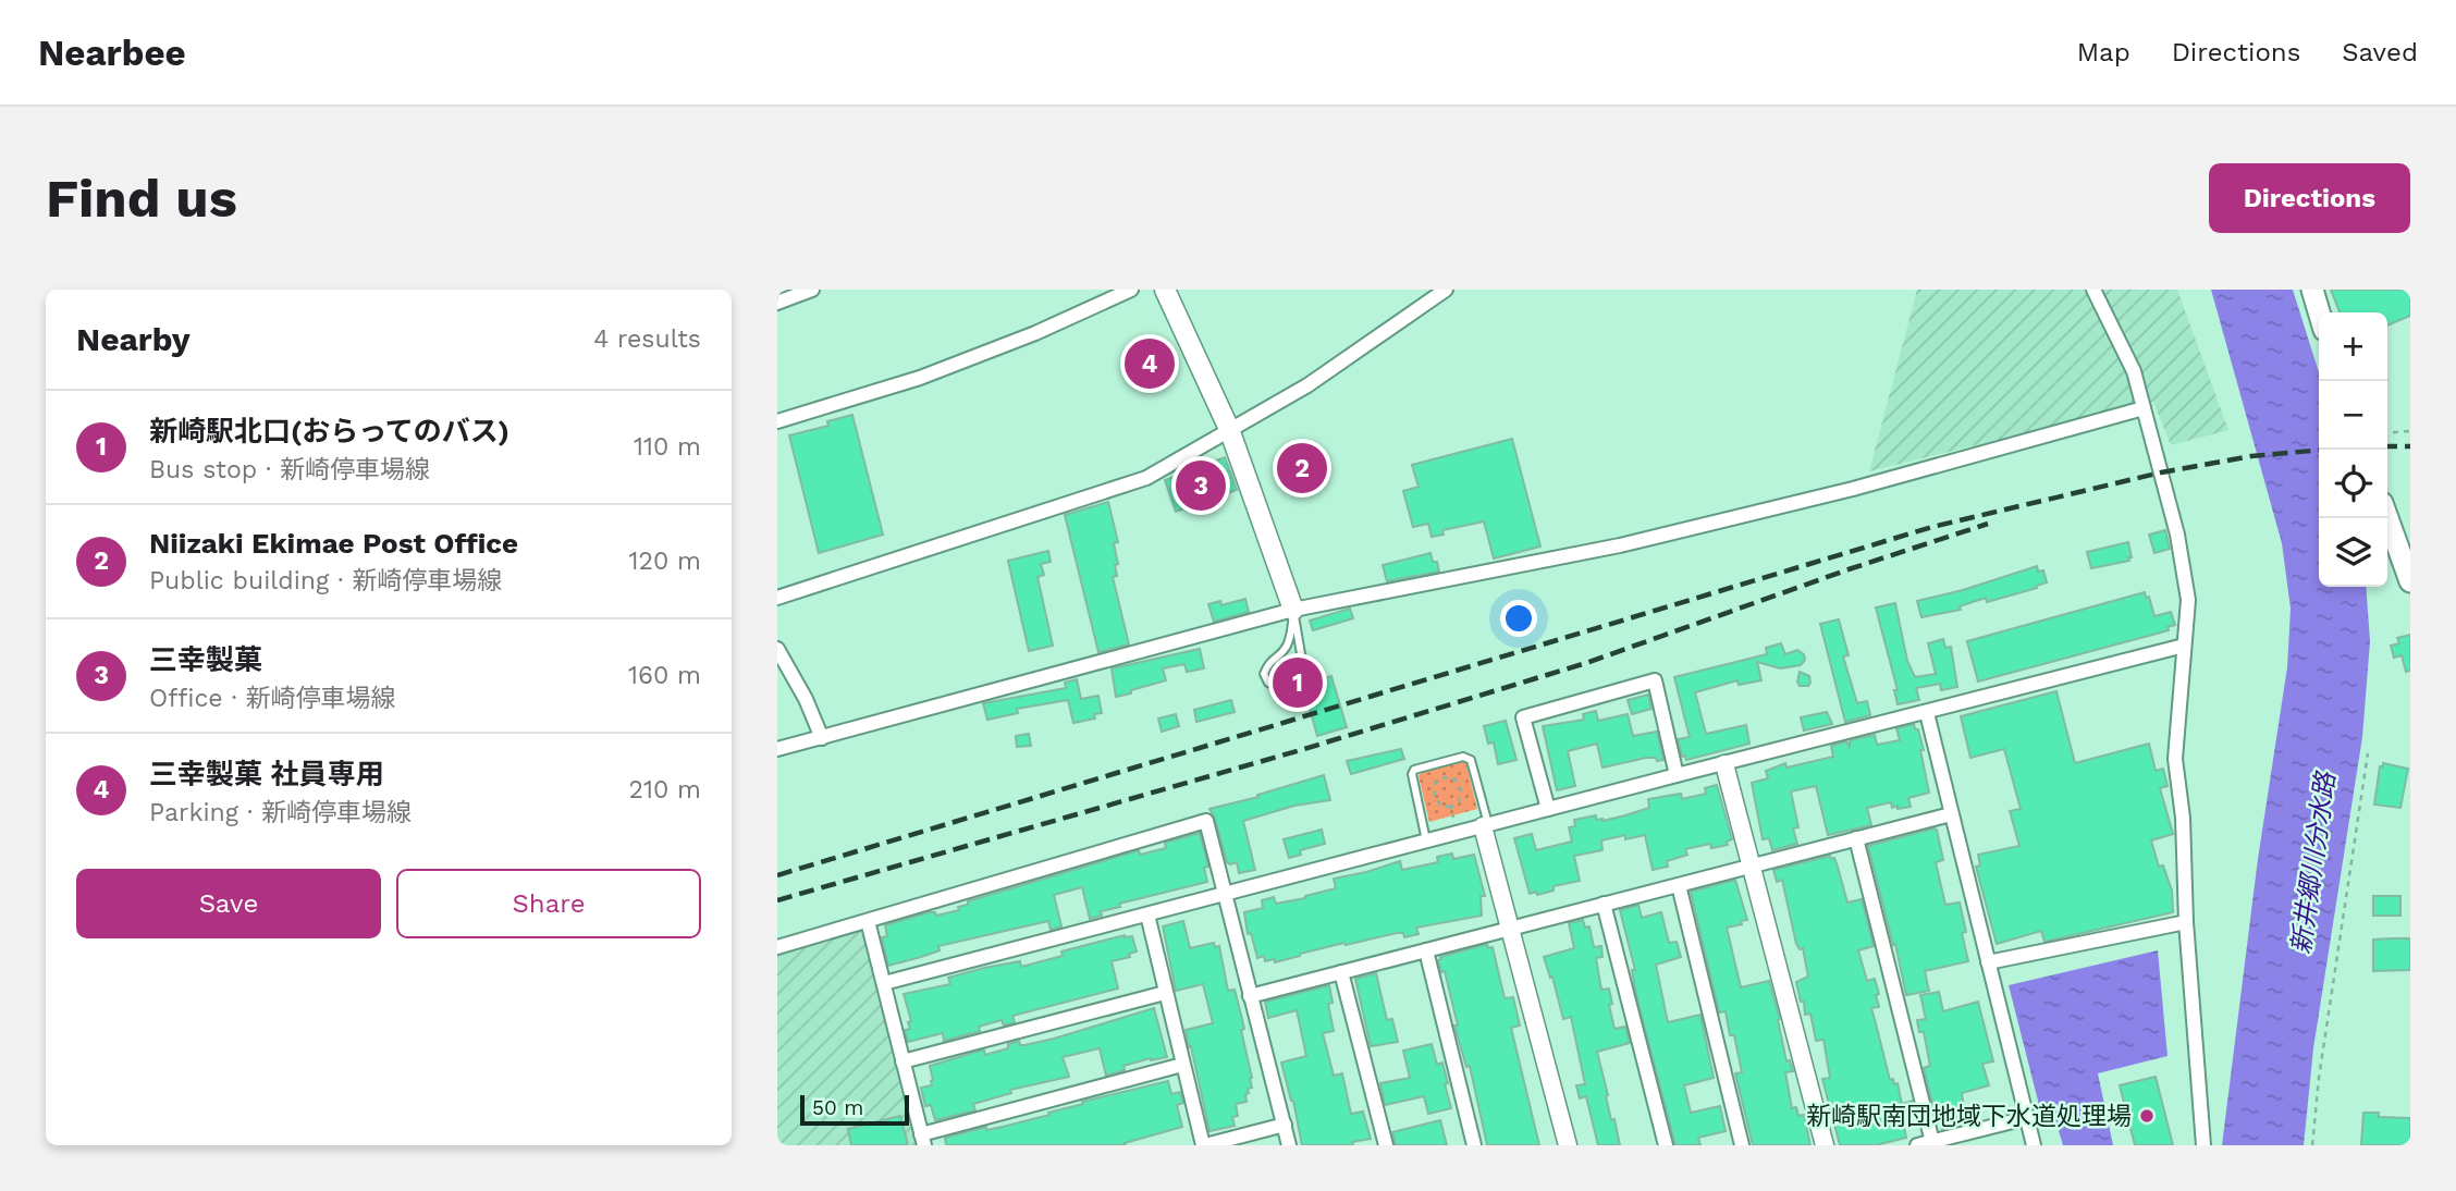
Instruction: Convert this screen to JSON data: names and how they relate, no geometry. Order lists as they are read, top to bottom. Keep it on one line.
{"water":["新井郷川分水路"],"places":["新崎駅南団地域下水道処理場"],"scale_bar":"50 m","page":{"header":"Nearbee","nav":["Map","Directions","Saved"],"buttons":["Directions",["Save","Share"]],"title":"Find us","heading":["Nearby","4 results"],"map_buttons":["+","−"],"pins":["4","2","3","1"],"list":[{"mark":"1","name":"新崎駅北口(おらってのバス)","note":"Bus stop · 新崎停車場線","value":"110 m"},{"mark":"2","name":"Niizaki Ekimae Post Office","note":"Public building · 新崎停車場線","value":"120 m"},{"mark":"3","name":"三幸製菓","note":"Office · 新崎停車場線","value":"160 m"},{"mark":"4","name":"三幸製菓 社員専用","note":"Parking · 新崎停車場線","value":"210 m"}],"scale":"50 m"}}
